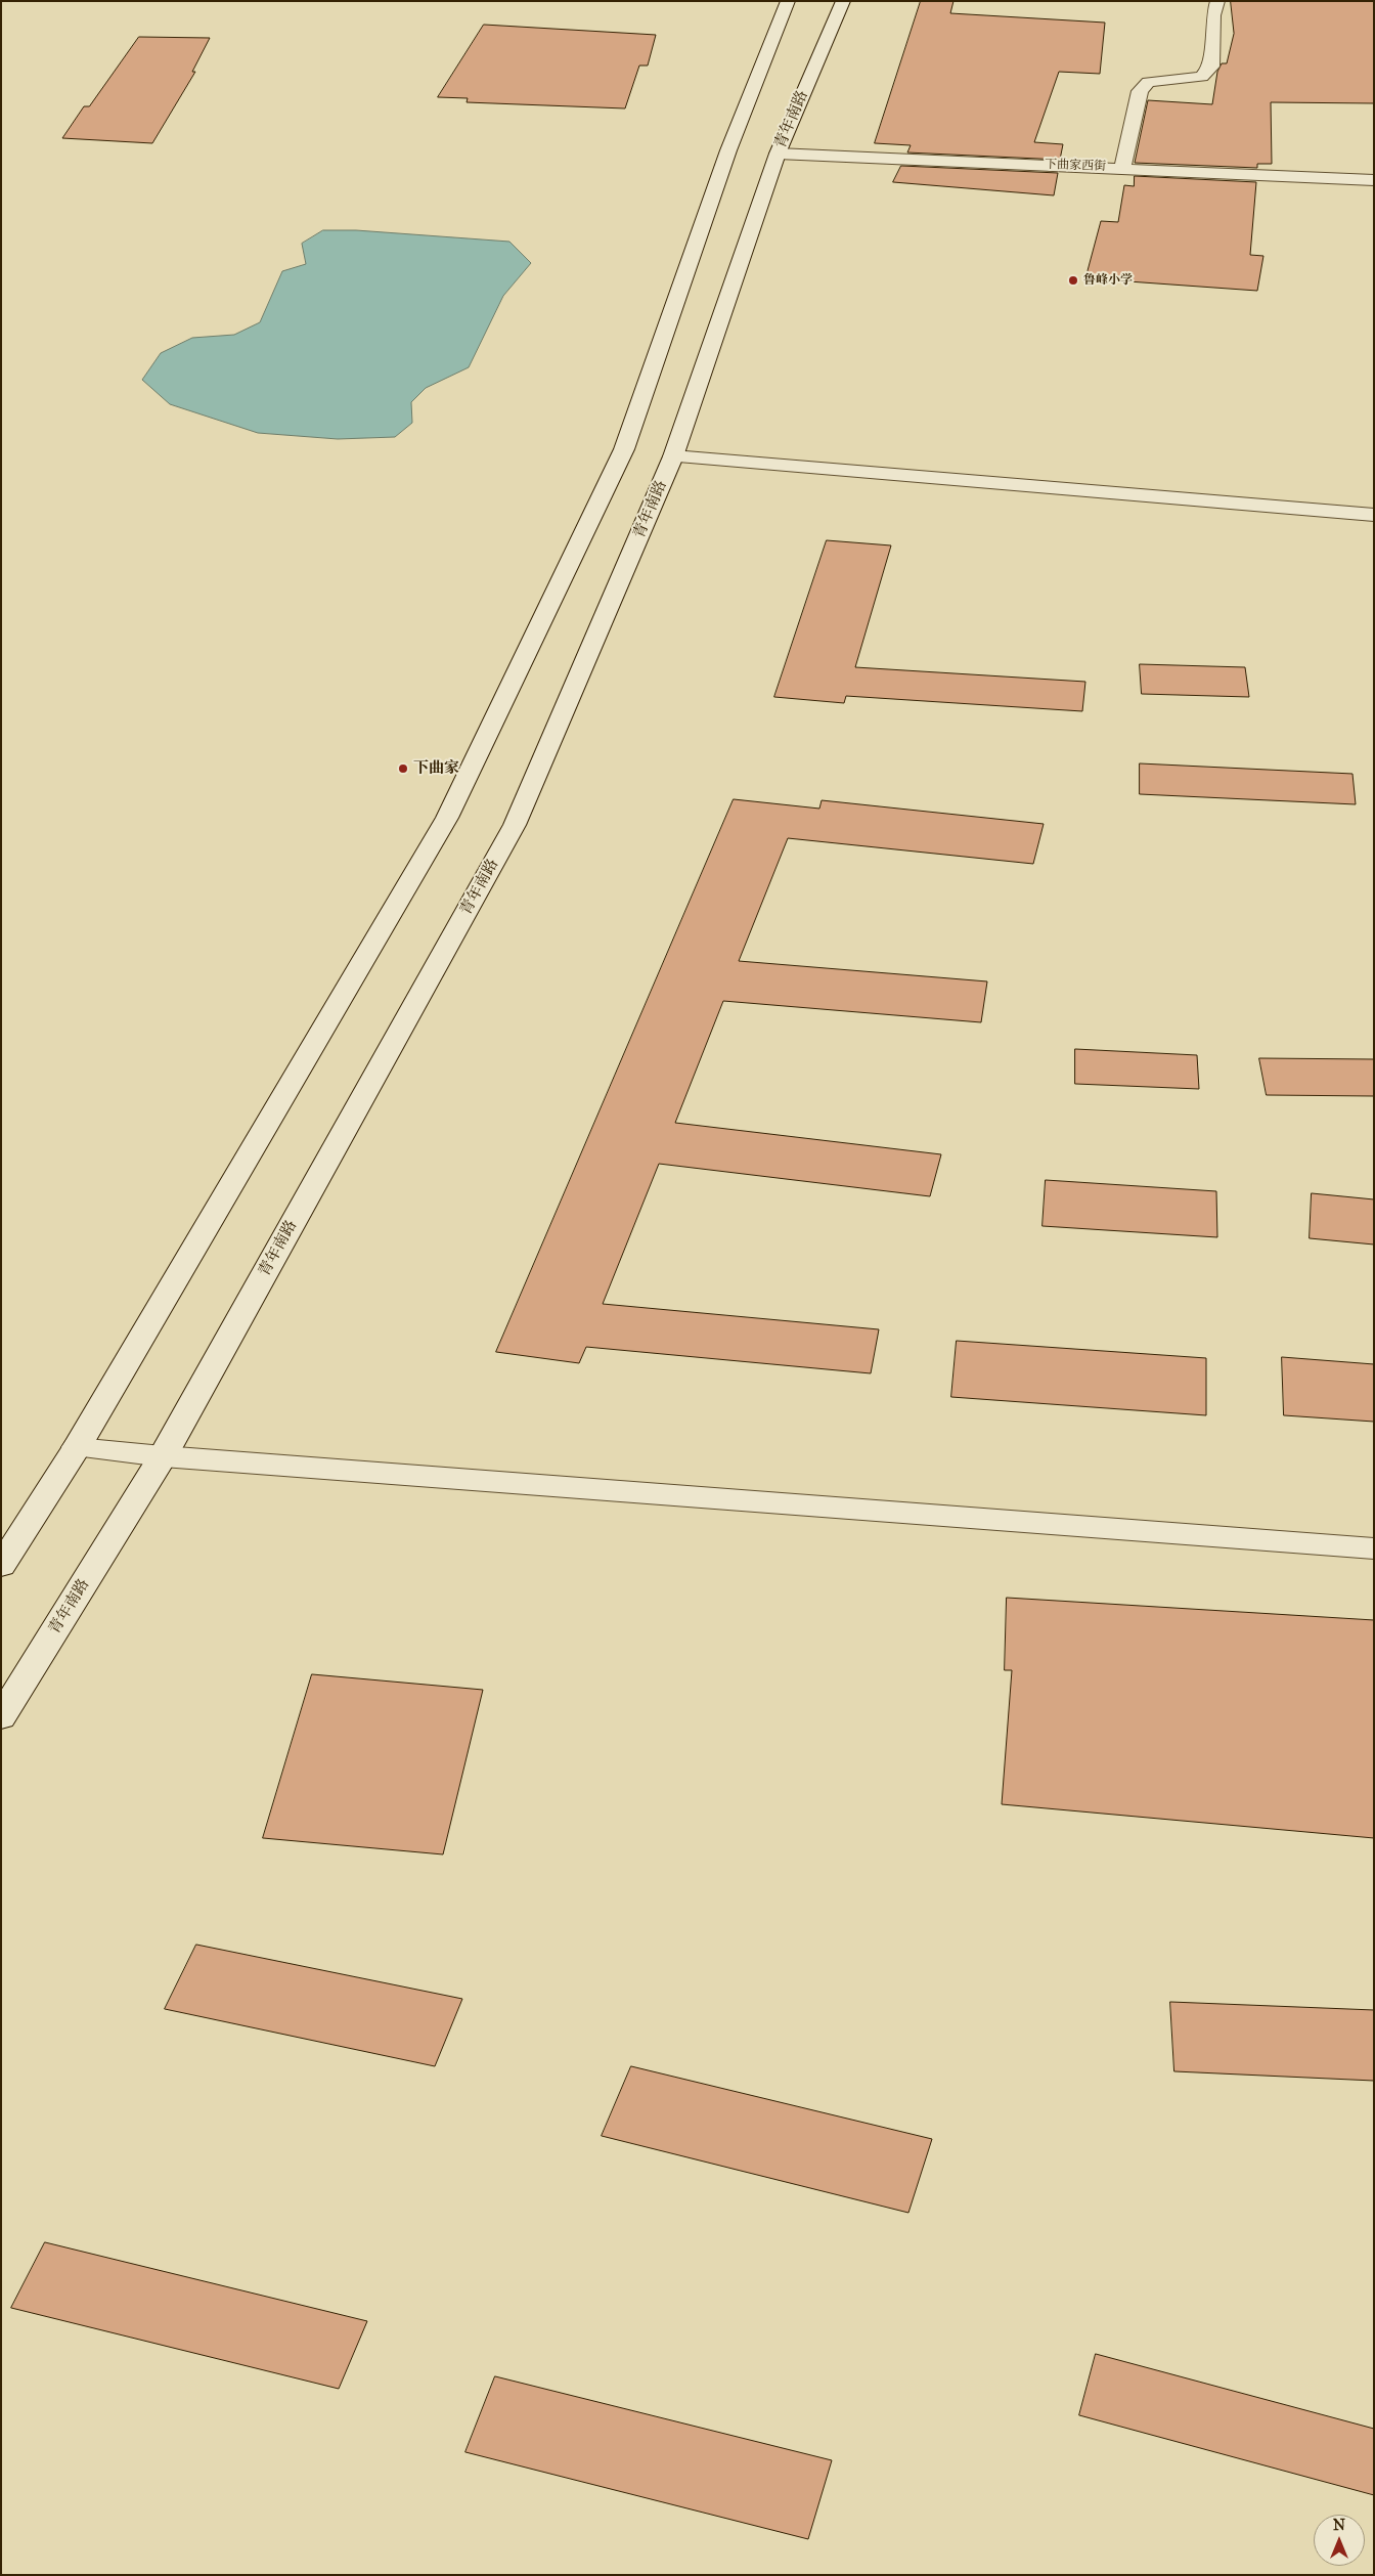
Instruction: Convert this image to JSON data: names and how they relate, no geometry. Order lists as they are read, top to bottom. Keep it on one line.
{"streets":{"main road":["青年南路","下曲家西街"]},"crossings":[["青年南路","下曲家西街"]],"places":["鲁峰小学","下曲家"],"north":"top"}
